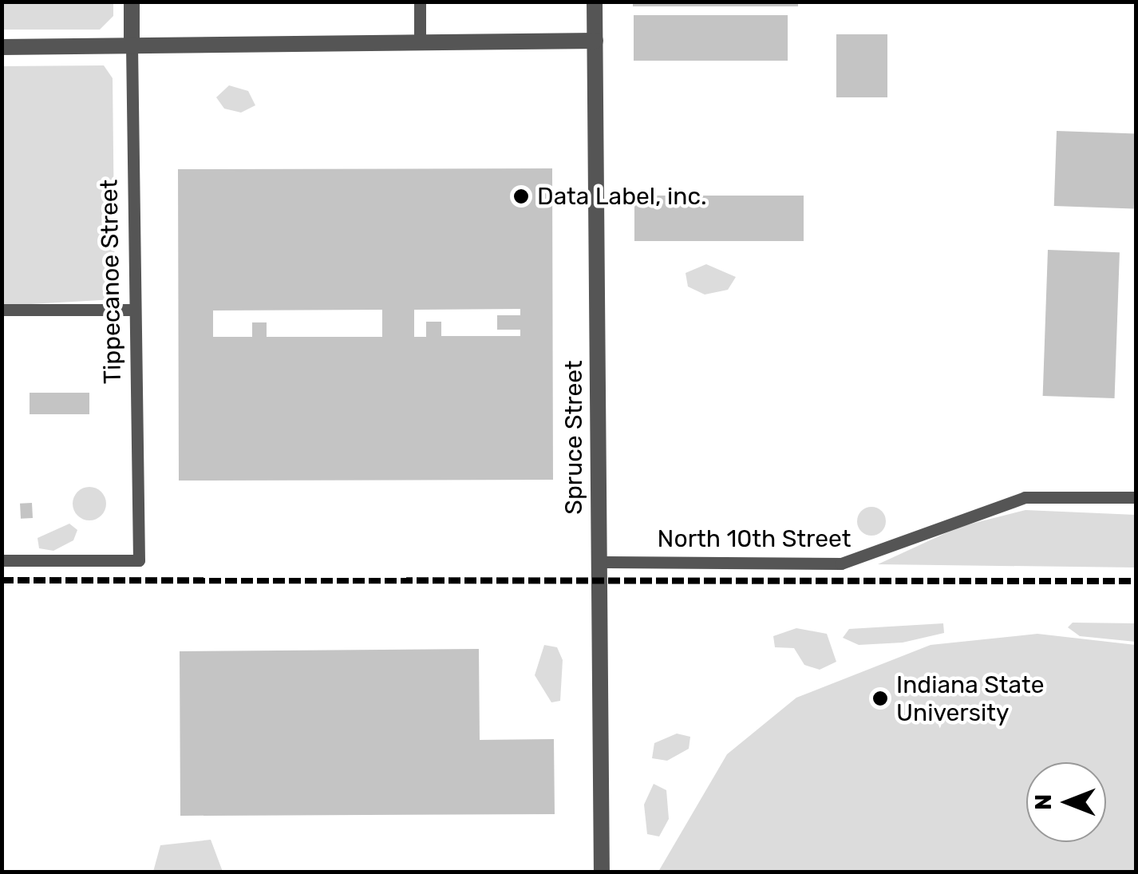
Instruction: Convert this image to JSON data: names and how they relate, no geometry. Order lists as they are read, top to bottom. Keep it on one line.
{"streets":{"street":["Tippecanoe Street","Spruce Street"],"lane":["North 10th Street"]},"crossings":[["Spruce Street","North 10th Street"]],"places":["Data Label, inc.","Indiana State University"],"north":"left"}
